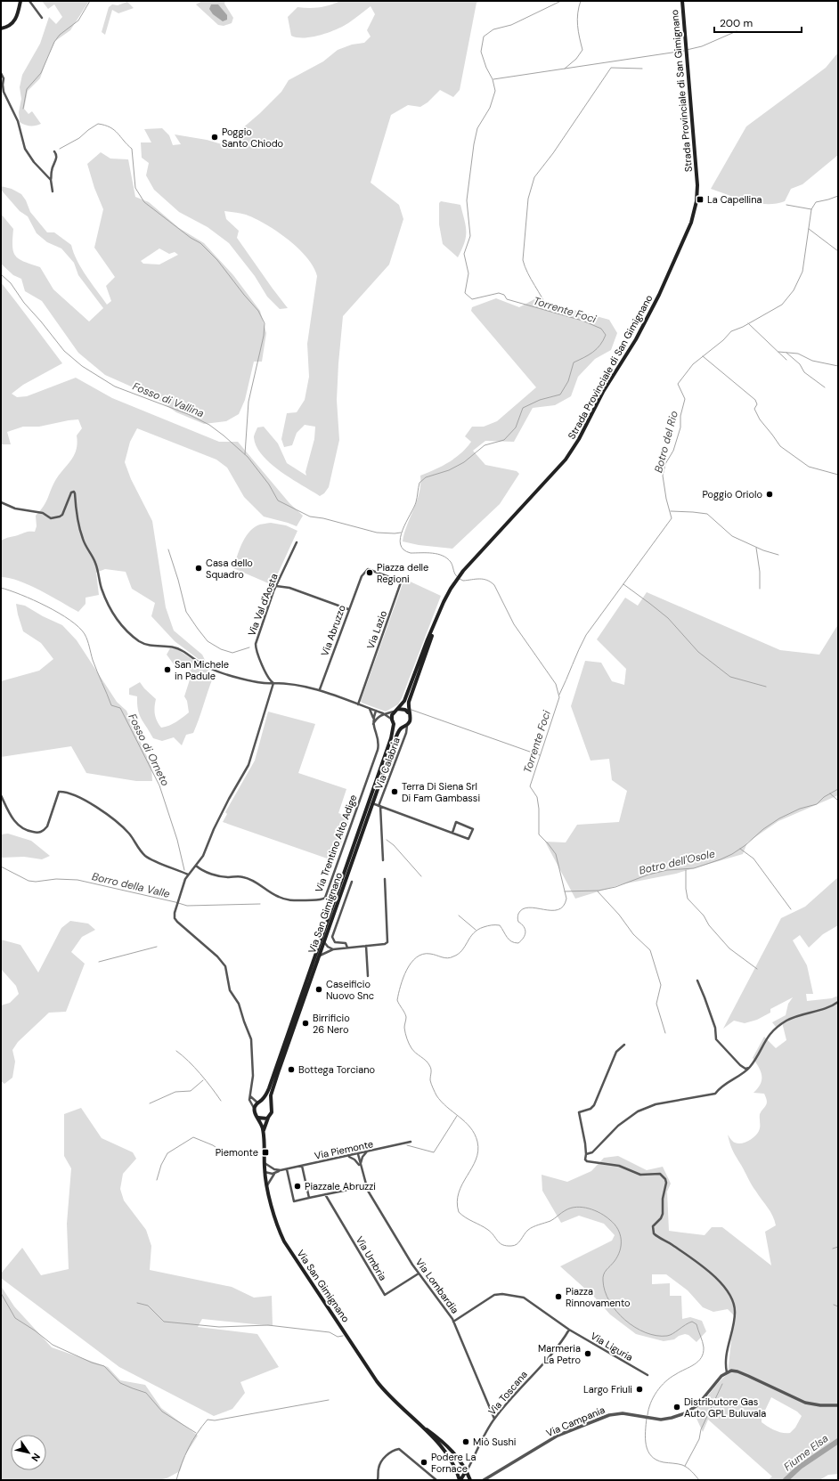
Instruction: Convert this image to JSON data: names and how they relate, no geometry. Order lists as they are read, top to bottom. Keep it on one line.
{"streets":{"main road":["Strada Provinciale di San Gimignano","Via San Gimignano"],"street":["Via Val d'Aosta","Via Lazio","Via Abruzzo","Via Calabria","Via Trentino Alto Adige","Via Piemonte","Via Umbria","Via Lombardia","Via Liguria","Via Toscana","Via Campania"]},"crossings":[["Via Lazio","Via Abruzzo"],["Via Calabria","Via San Gimignano"],["Via San Gimignano","Via Piemonte"],["Via San Gimignano","Via Toscana"],["Via Piemonte","Via Lombardia"],["Via Umbria","Via Lombardia"],["Via Lombardia","Via Toscana"],["Via Liguria","Via Toscana"]],"water":["Torrente Foci","Fosso di Vallina","Botro del Rio","Fosso di Orneto","Botro dell'Osole","Borro della Valle","Fiume Elsa"],"places":{"other":["Poggio Santo Chiodo","Poggio Oriolo","Casa dello Squadro","Piazza delle Regioni","San Michele in Padule","Terra Di Siena Srl Di Fam Gambassi","Caseificio Nuovo Snc","Birrificio 26 Nero","Bottega Torciano","Piazzale Abruzzi","Piazza Rinnovamento","Marmeria La Petro","Largo Friuli","Distributore Gas Auto GPL Buluvala","Miò Sushi","Podere La Fornace"],"transit":["La Capellina","Piemonte"]},"scale_bar":"200 m","north":"bottom right"}
